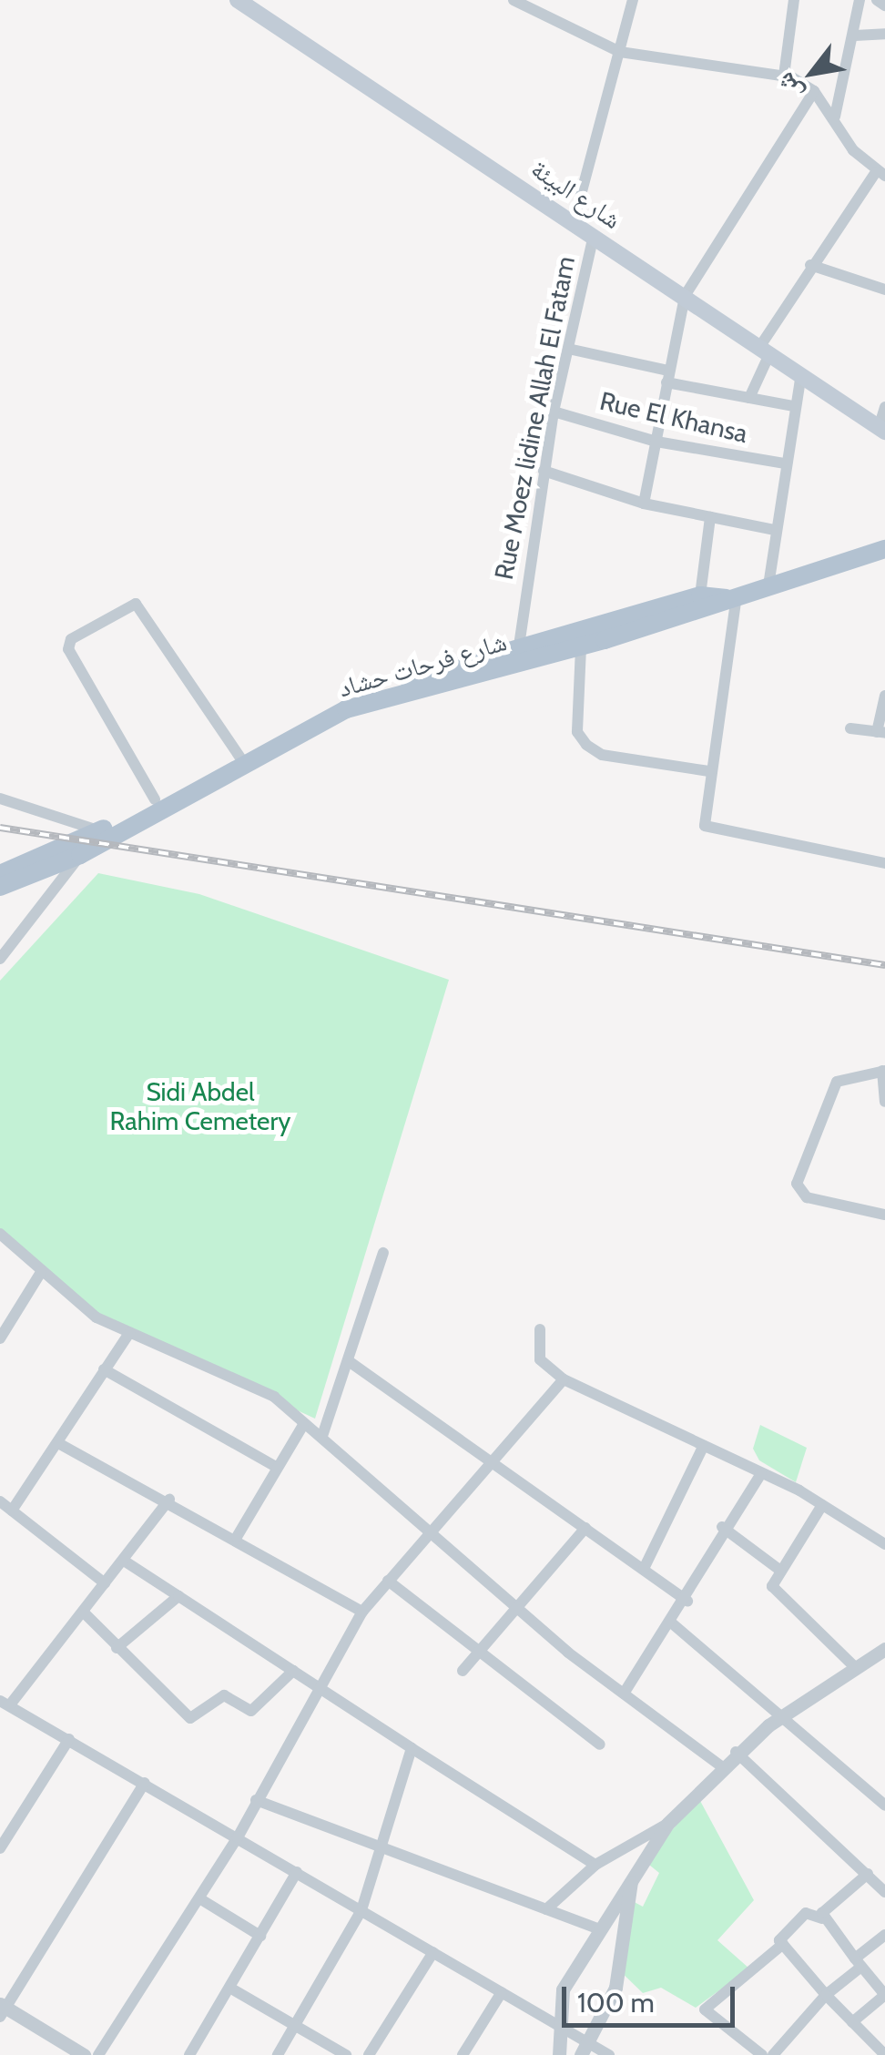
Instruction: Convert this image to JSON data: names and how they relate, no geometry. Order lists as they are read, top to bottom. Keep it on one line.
{"streets":{"main road":["شارع البيئة","شارع فرحات حشاد"],"street":["Rue El Khansa","Rue Moez lidine Allah El Fatam"]},"crossings":[["شارع البيئة","Rue Moez lidine Allah El Fatam"],["Rue El Khansa","Rue Moez lidine Allah El Fatam"],["Rue Moez lidine Allah El Fatam","شارع فرحات حشاد"]],"parks":["Sidi Abdel Rahim Cemetery"],"scale_bar":"100 m","north":"bottom left"}
